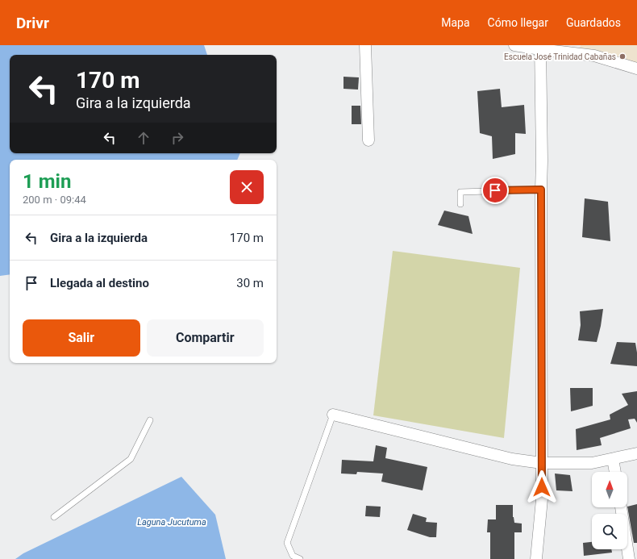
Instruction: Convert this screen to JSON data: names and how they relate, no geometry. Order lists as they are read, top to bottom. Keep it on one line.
{"water":["Laguna Jucutuma"],"places":["Escuela José Trinidad Cabañas"],"north":"top","page":{"header":"Drivr","nav":["Mapa","Cómo llegar","Guardados"],"turn":["170 m","Gira a la izquierda"],"heading":["1 min","200 m · 09:44"],"list":[{"name":"Gira a la izquierda","value":"170 m"},{"name":"Llegada al destino","value":"30 m"}],"buttons":["Salir","Compartir"]}}
